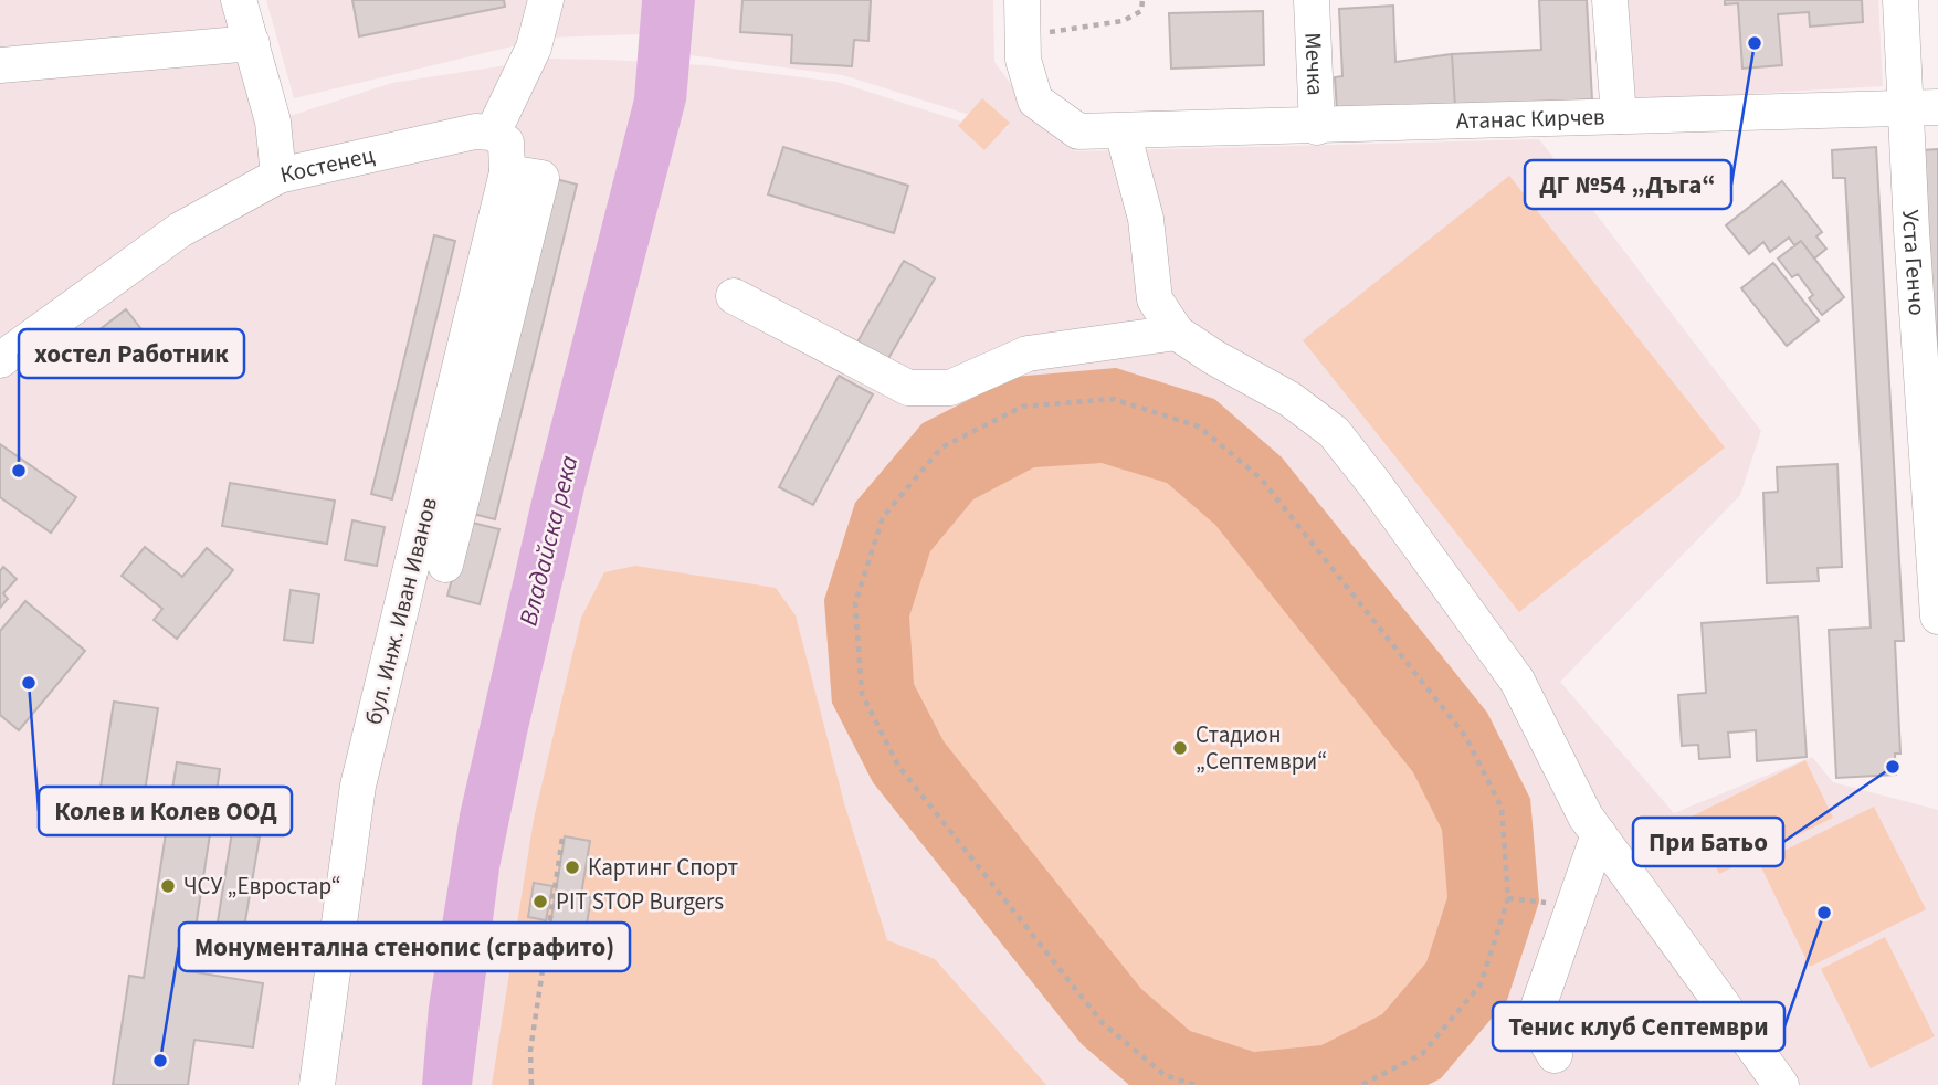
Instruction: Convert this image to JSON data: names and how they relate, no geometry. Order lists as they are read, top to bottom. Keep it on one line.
{"streets":{"street":["Мечка","Атанас Кирчев","Костенец","Уста Генчо","бул. Инж. Иван Иванов"]},"crossings":[["Мечка","Атанас Кирчев"],["Атанас Кирчев","Уста Генчо"],["Костенец","бул. Инж. Иван Иванов"]],"water":["Владайска река"],"places":["ДГ №54 „Дъга“","хостел Работник","Колев и Колев ООД","Стадион „Септември“","При Батьо","Картинг Спорт","ЧСУ „Евростар“","PIT STOP Burgers","Тенис клуб Септември","Монументална стенопис (сграфито)"]}
